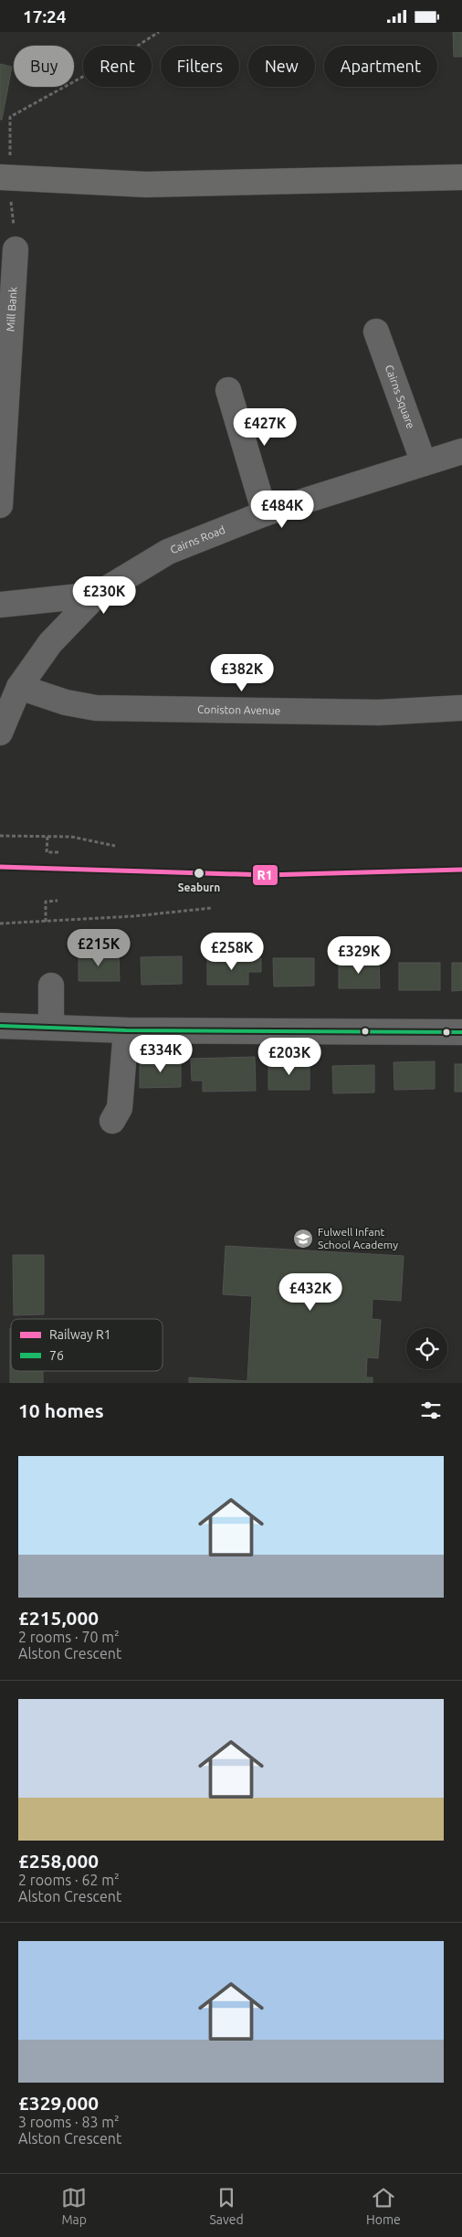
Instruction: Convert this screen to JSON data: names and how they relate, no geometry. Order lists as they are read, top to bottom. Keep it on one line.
{"streets":{"street":["Mill Bank","Cairns Square","Cairns Road","Coniston Avenue"]},"crossings":[["Cairns Square","Cairns Road"],["Cairns Road","Coniston Avenue"]],"places":{"other":["Seaburn"],"school or university":["Fulwell Infant School Academy"]},"lines":["rail line R1","transit line 76"],"legend":["Railway R1","76"],"page":{"status":"17:24","chip":["Buy","Rent","Filters","New","Apartment"],"price":["£427K","£484K","£230K","£382K","£215K","£258K","£329K","£334K","£203K","£432K"],"heading":"10 homes","list":[{"name":"£215,000","note":"2 rooms · 70 m² · Alston Crescent"},{"name":"£258,000","note":"2 rooms · 62 m² · Alston Crescent"},{"name":"£329,000","note":"3 rooms · 83 m² · Alston Crescent"}],"tabs":["Map","Saved","Home"]}}
